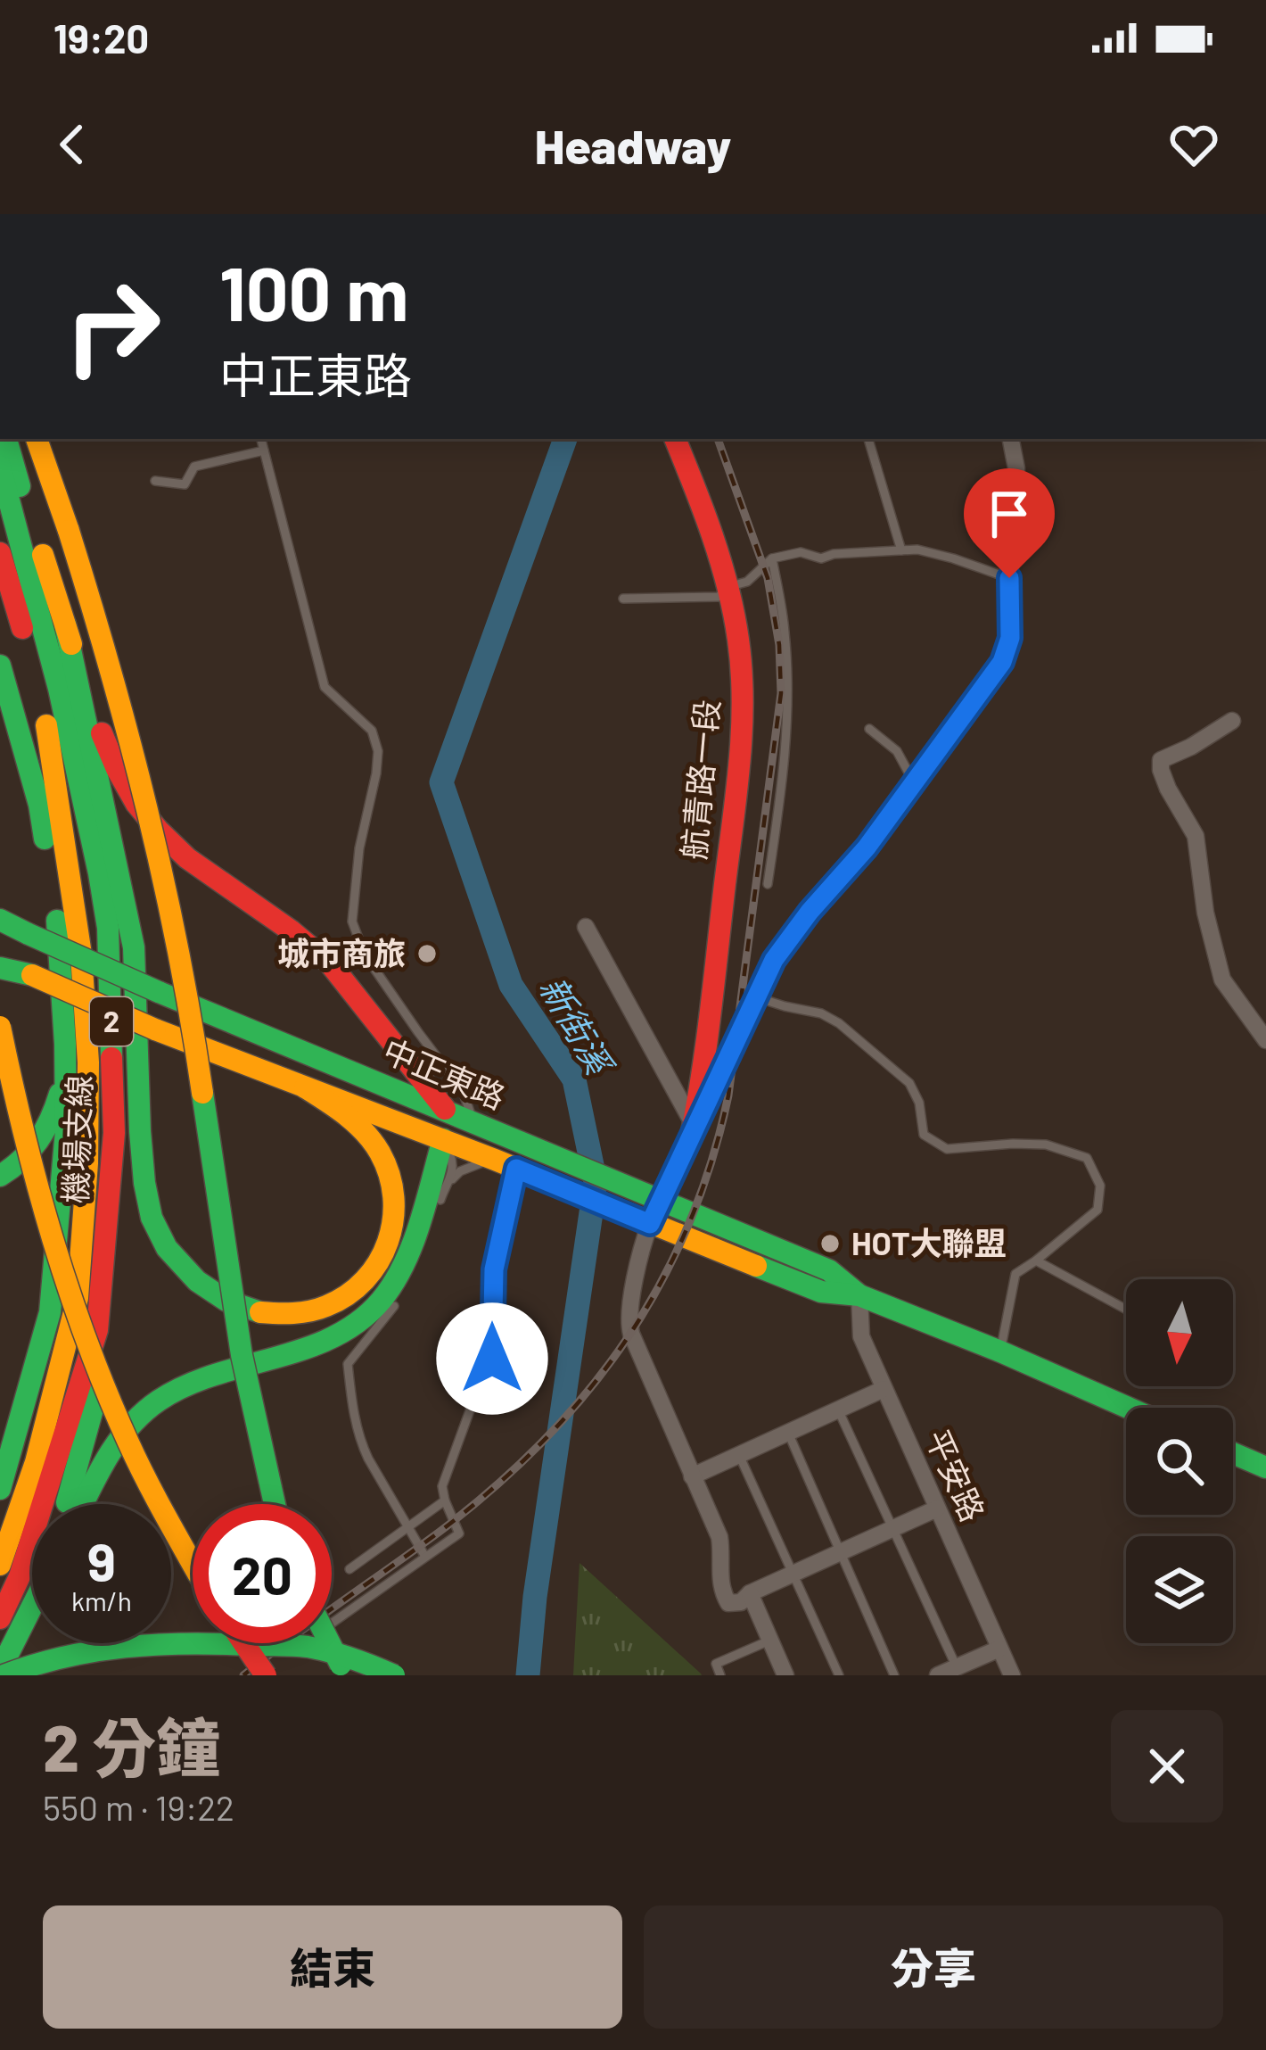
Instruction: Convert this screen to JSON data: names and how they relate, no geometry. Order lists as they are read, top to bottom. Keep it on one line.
{"streets":{"main road":["航青路一段","2","中正東路","機場支線"],"street":["平安路"]},"crossings":[["中正東路","平安路"]],"water":["新街溪"],"places":["城市商旅","HOT大聯盟"],"north":"bottom","page":{"status":"19:20","header":"Headway","turn":["100 m","中正東路"],"speed":"9 km/h","limit":"20","heading":["2 分鐘","550 m · 19:22"],"buttons":["結束","分享"]}}
